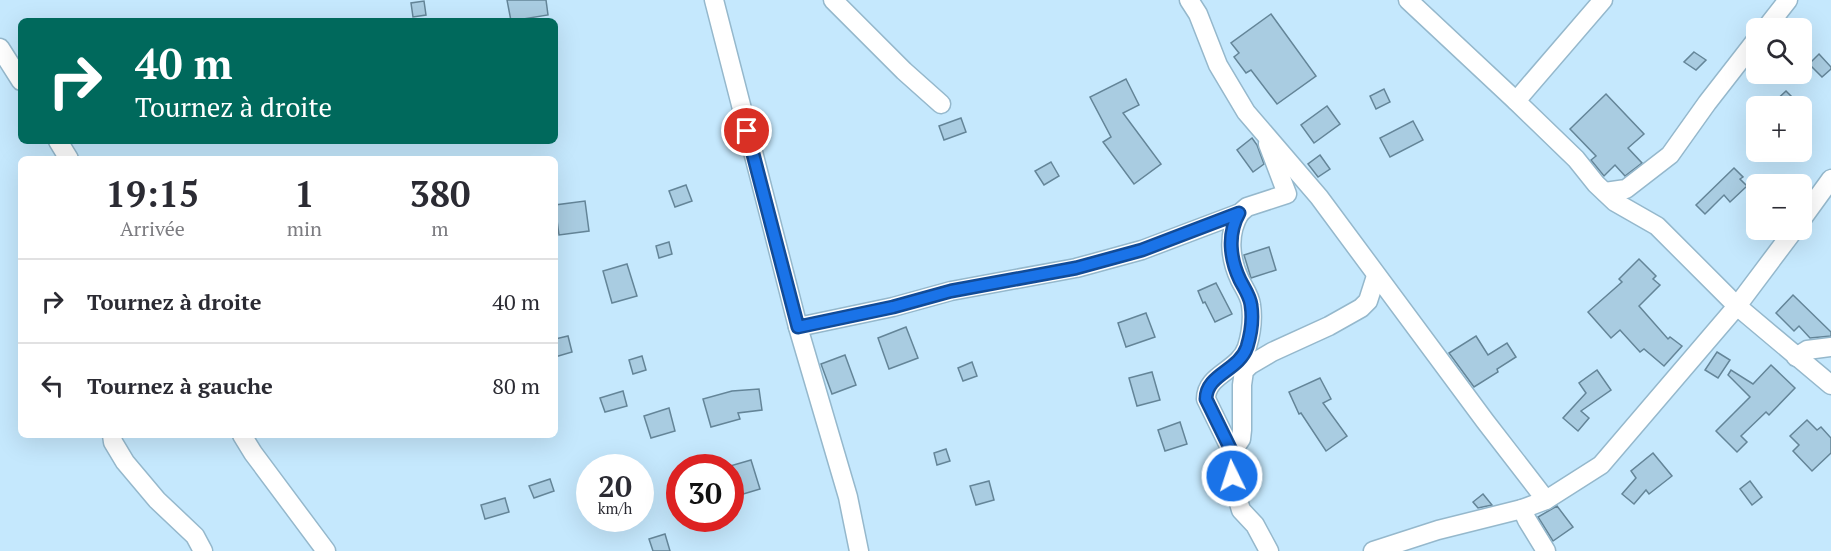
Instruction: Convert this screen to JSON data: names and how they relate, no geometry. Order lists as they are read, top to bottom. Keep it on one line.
{"page":{"map_buttons":["+","−"],"turn":["40 m","Tournez à droite"],"eta":["19:15","Arrivée","1","min","380","m"],"list":[{"name":"Tournez à droite","value":"40 m"},{"name":"Tournez à gauche","value":"80 m"}],"speed":"20 km/h","limit":"30"}}
